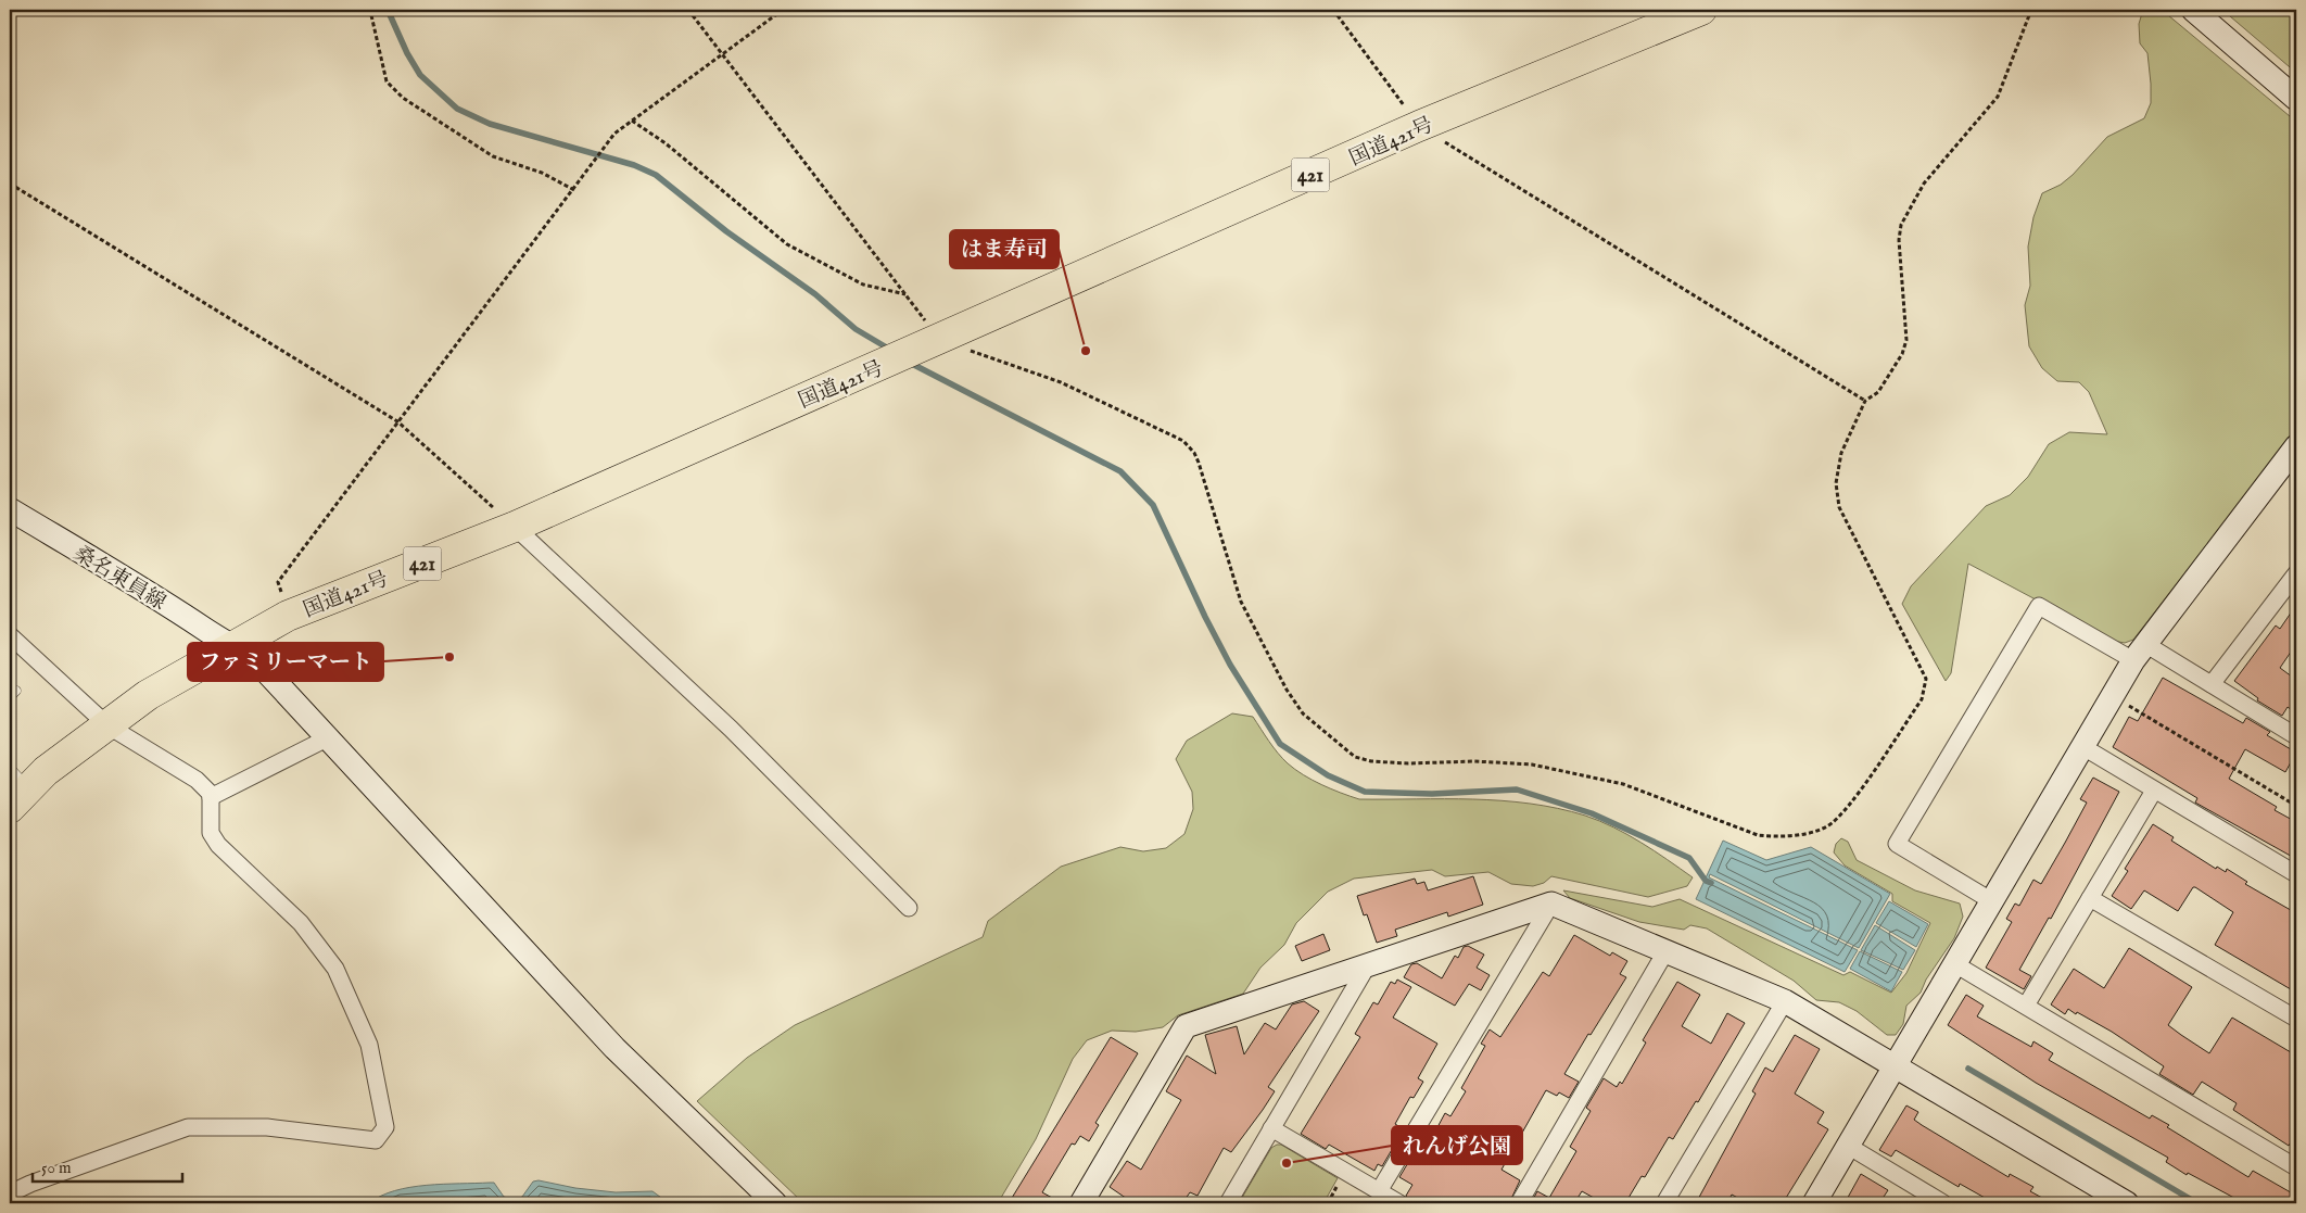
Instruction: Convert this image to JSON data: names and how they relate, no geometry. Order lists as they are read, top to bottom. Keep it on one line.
{"streets":{"highway":["国道421号","421"],"street":["桑名東員線"]},"crossings":[["国道421号","桑名東員線"]],"places":["はま寿司","ファミリーマート","れんげ公園"],"scale_bar":"50 m"}
